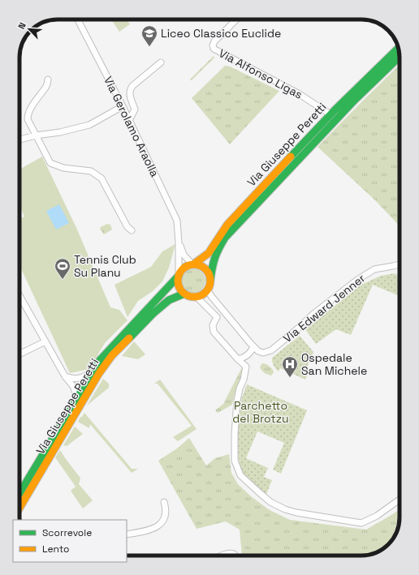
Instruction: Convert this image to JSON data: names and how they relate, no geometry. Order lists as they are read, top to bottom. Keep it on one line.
{"streets":{"street":["Via Alfonso Ligas","Via Gerolamo Araolla","Via Giuseppe Peretti","Via Edward Jenner"]},"crossings":[["Via Alfonso Ligas","Via Giuseppe Peretti"],["Via Gerolamo Araolla","Via Giuseppe Peretti"]],"parks":["Parchetto del Brotzu"],"places":{"school or university":["Liceo Classico Euclide"],"sports":["Tennis Club Su Planu"],"hospital":["Ospedale San Michele"]},"legend":["Scorrevole","Lento"],"north":"top left"}
